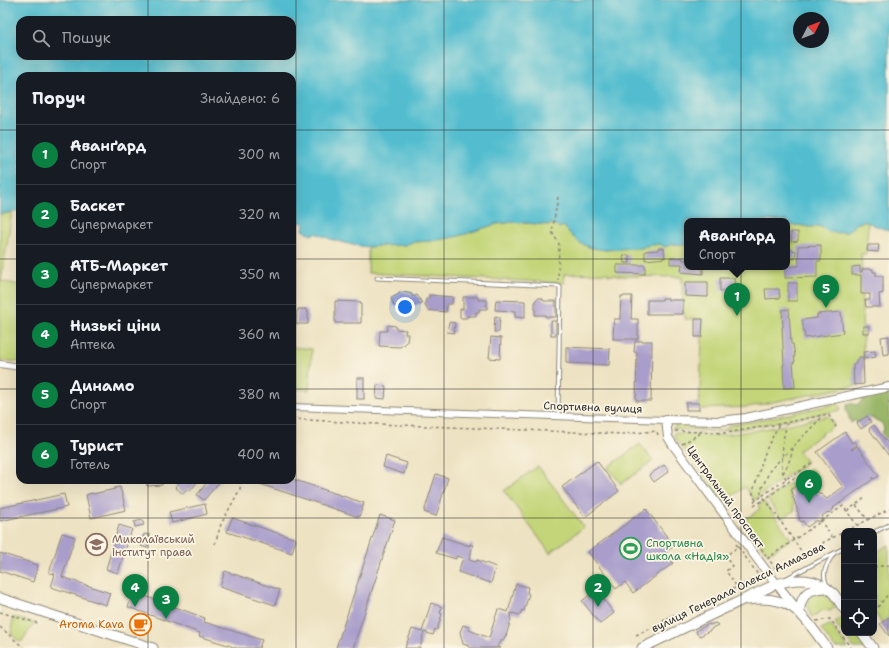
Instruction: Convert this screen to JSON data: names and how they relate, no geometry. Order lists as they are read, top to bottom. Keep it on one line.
{"streets":{"main road":["Центральний проспект","вулиця Генерала Олекси Алмазова"],"street":["Спортивна вулиця"]},"crossings":[["Спортивна вулиця","Центральний проспект"],["Центральний проспект","вулиця Генерала Олекси Алмазова"]],"places":{"school or university":["Миколаївський інститут права"],"sports":["Спортивна школа «Надія»"],"cafe":["Aroma Kava"]},"north":"top right","page":{"search":"Пошук","heading":["Поруч","Знайдено: 6"],"list":[{"mark":"1","name":"Аванґард","note":"Спорт","value":"300 m"},{"mark":"2","name":"Баскет","note":"Супермаркет","value":"320 m"},{"mark":"3","name":"АТБ-Маркет","note":"Супермаркет","value":"350 m"},{"mark":"4","name":"Низькі ціни","note":"Аптека","value":"360 m"},{"mark":"5","name":"Динамо","note":"Спорт","value":"380 m"},{"mark":"6","name":"Турист","note":"Готель","value":"400 m"}],"popup":["Аванґард","Спорт"],"pins":["5","1","6","2","4","3"],"map_buttons":["+","−"]}}
